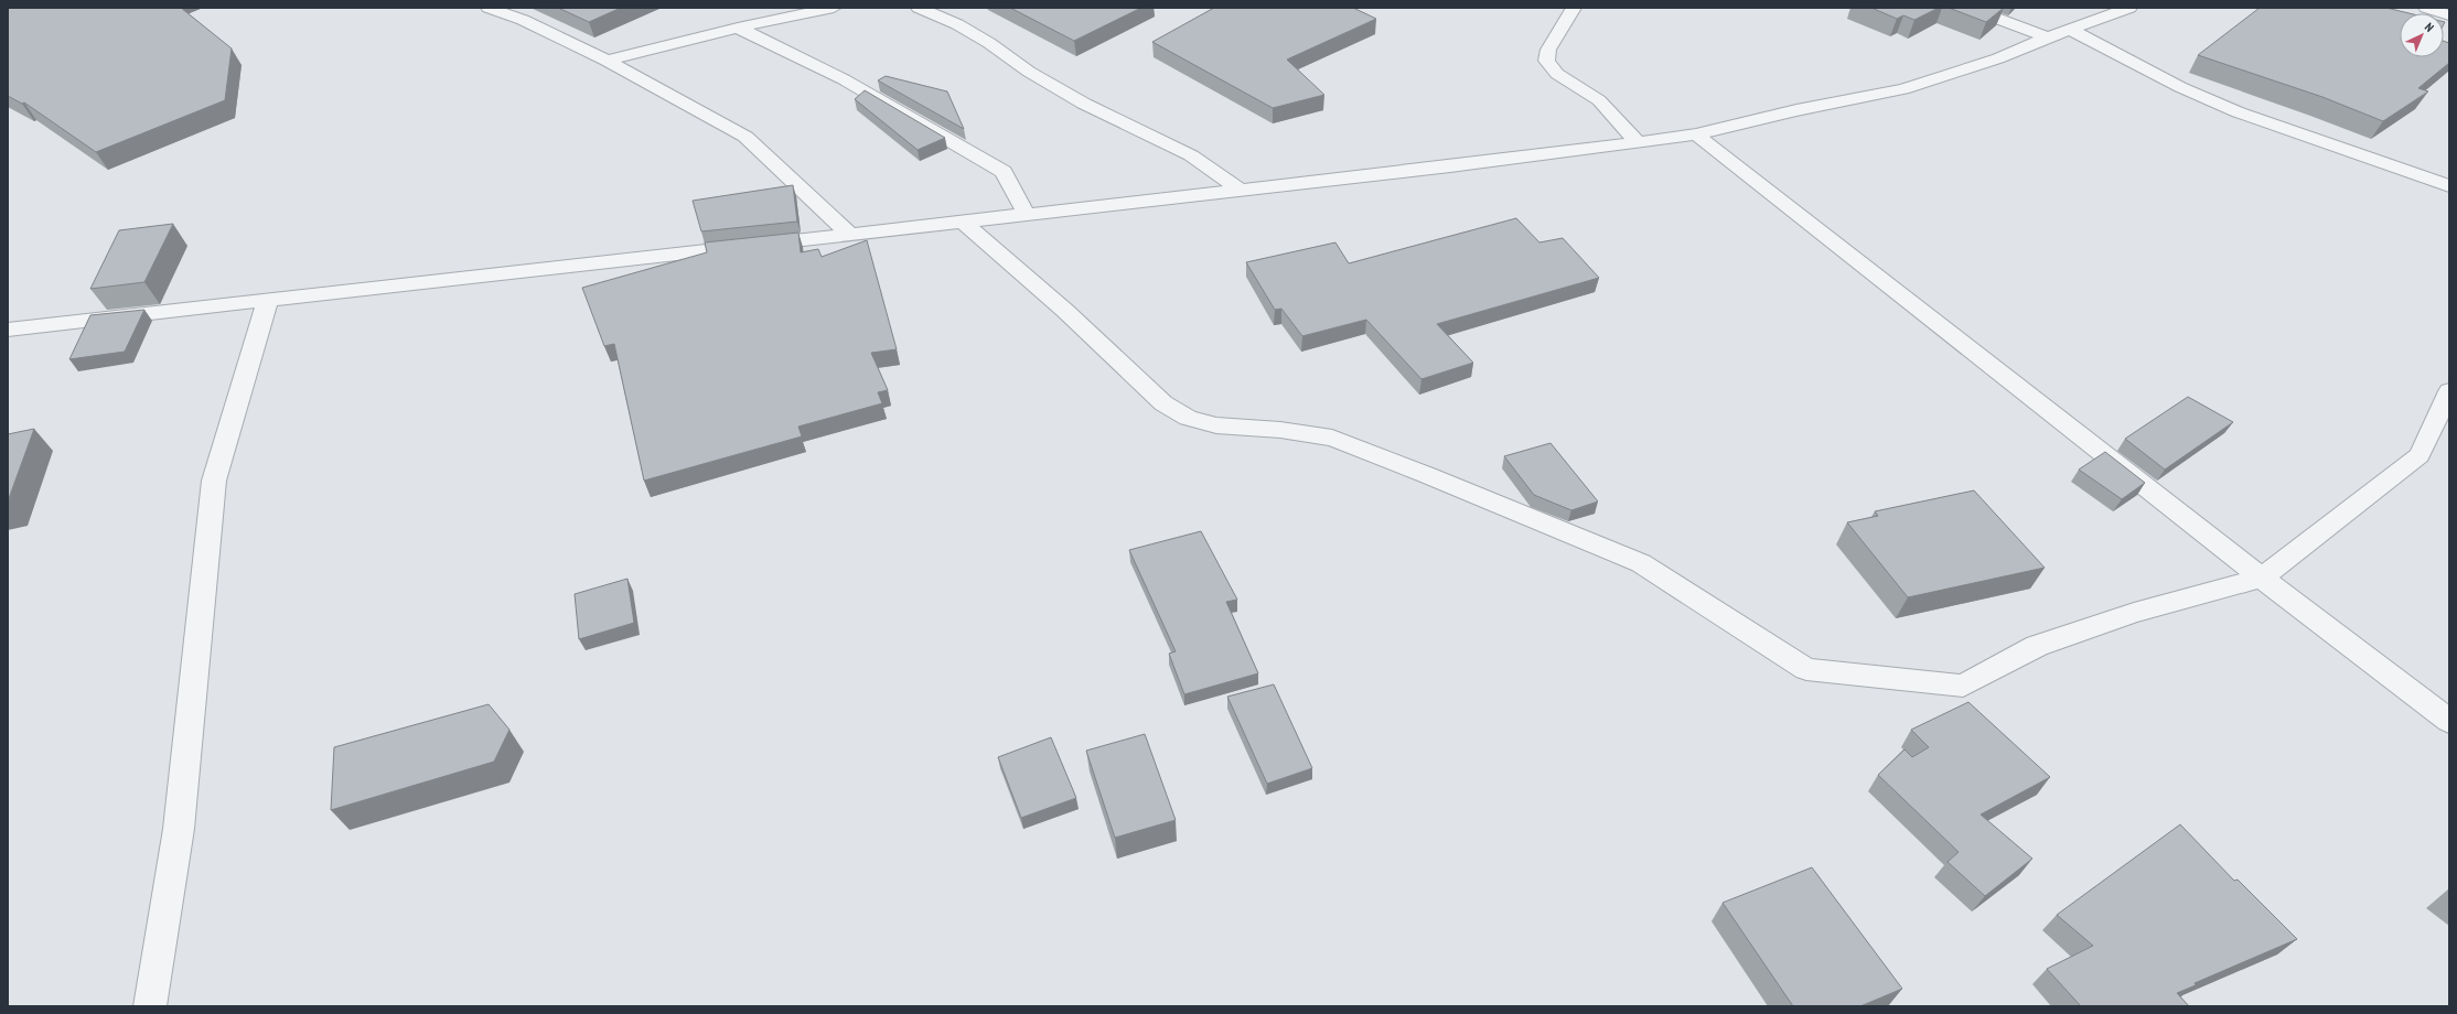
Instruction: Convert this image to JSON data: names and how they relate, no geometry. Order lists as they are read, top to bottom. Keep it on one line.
{"north":"top right"}
